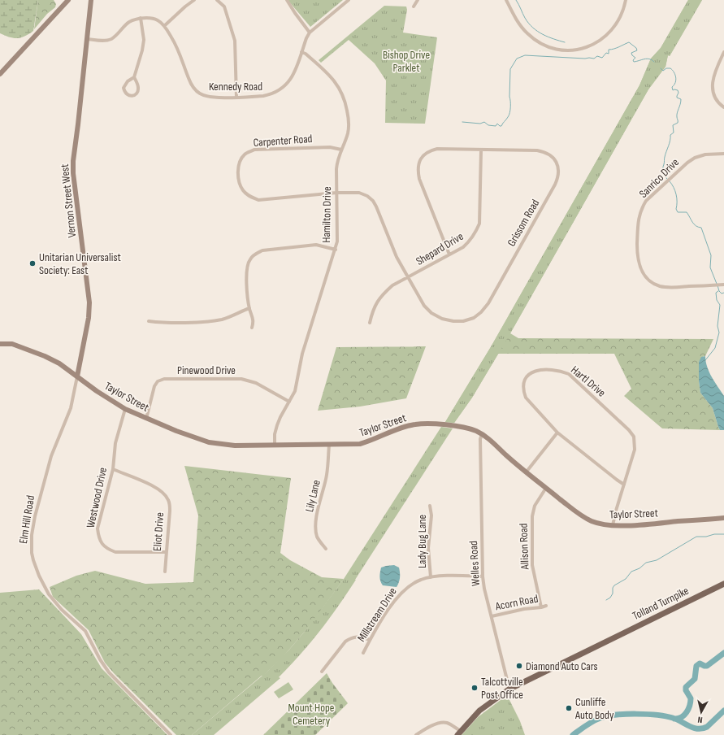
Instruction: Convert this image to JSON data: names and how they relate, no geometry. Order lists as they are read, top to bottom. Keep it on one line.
{"streets":{"main road":["Tolland Turnpike"],"street":["Kennedy Road","Carpenter Road","Sanrico Drive","Vernon Street West","Hamilton Drive","Grissom Road","Shepard Drive","Pinewood Drive","Hartl Drive","Taylor Street","Lily Lane","Westwood Drive","Elm Hill Road","Eliot Drive","Lady Bug Lane","Allison Road","Welles Road","Acorn Road","Millstream Drive"]},"crossings":[["Kennedy Road","Hamilton Drive"],["Carpenter Road","Hamilton Drive"],["Carpenter Road","Grissom Road"],["Vernon Street West","Elm Hill Road"],["Hamilton Drive","Grissom Road"],["Hamilton Drive","Pinewood Drive"],["Hamilton Drive","Taylor Street"],["Grissom Road","Shepard Drive"],["Pinewood Drive","Taylor Street"],["Hartl Drive","Taylor Street"],["Taylor Street","Lily Lane"],["Taylor Street","Westwood Drive"],["Taylor Street","Elm Hill Road"],["Taylor Street","Allison Road"],["Taylor Street","Welles Road"],["Westwood Drive","Eliot Drive"],["Lady Bug Lane","Millstream Drive"],["Allison Road","Acorn Road"],["Welles Road","Acorn Road"],["Welles Road","Tolland Turnpike"],["Welles Road","Millstream Drive"]],"parks":["Bishop Drive Parklet","Mount Hope Cemetery"],"places":["Unitarian Universalist Society: East","Diamond Auto Cars","Talcottville Post Office","Cunliffe Auto Body"],"north":"bottom"}
